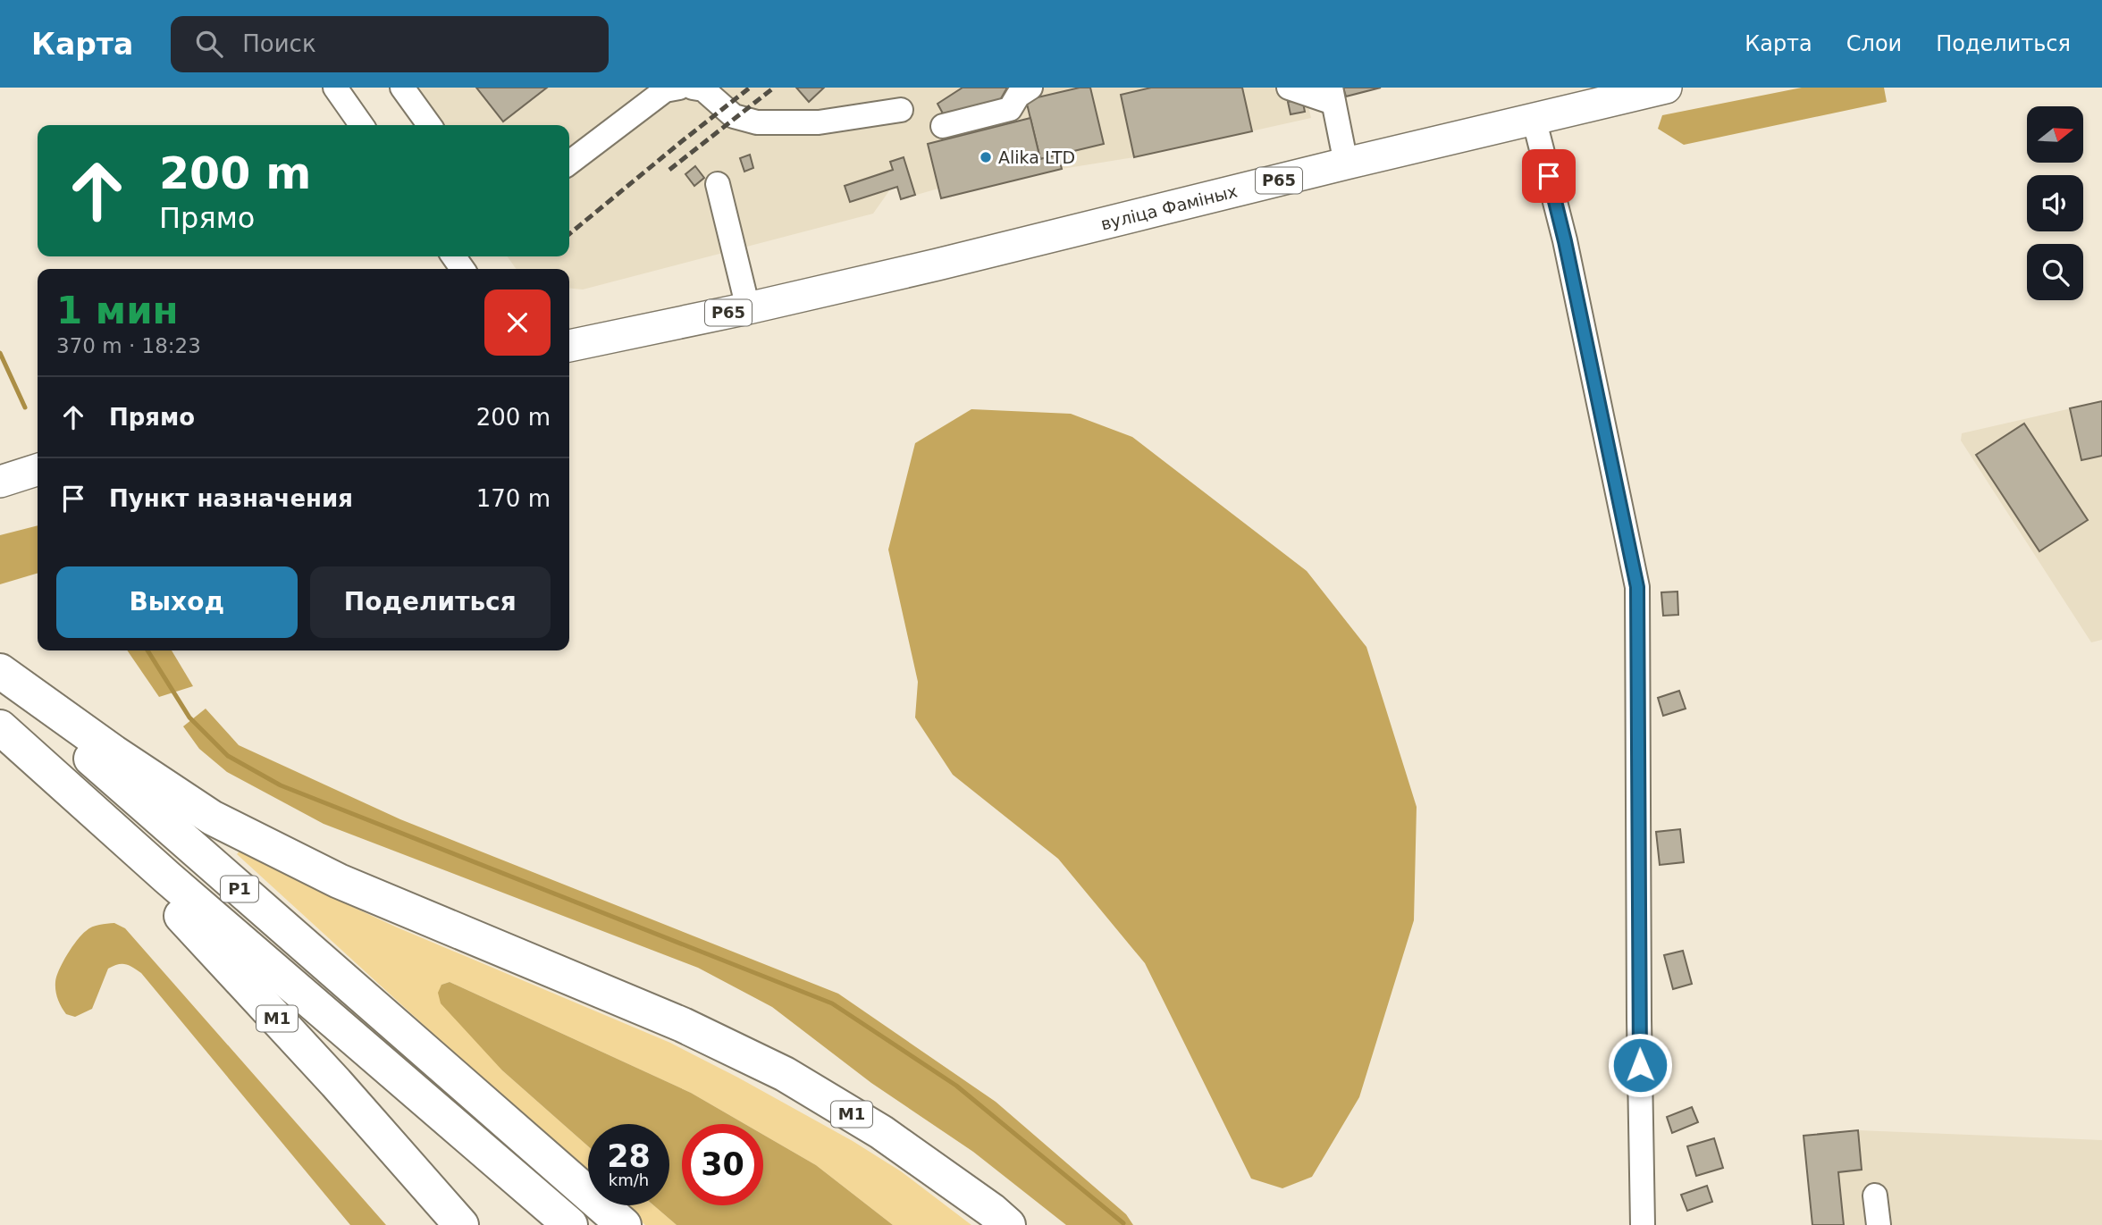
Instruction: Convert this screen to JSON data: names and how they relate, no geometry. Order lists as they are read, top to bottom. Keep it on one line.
{"streets":{"highway":["Р1","М1"],"main road":["Р65","вуліца Фаміных"]},"crossings":[["Р65","вуліца Фаміных"]],"places":["Alika LTD"],"north":"right","page":{"header":"Карта","search":"Поиск","nav":["Карта","Слои","Поделиться"],"turn":["200 m","Прямо"],"heading":["1 мин","370 m · 18:23"],"list":[{"name":"Прямо","value":"200 m"},{"name":"Пункт назначения","value":"170 m"}],"buttons":["Выход","Поделиться"],"speed":"28 km/h","limit":"30"}}
